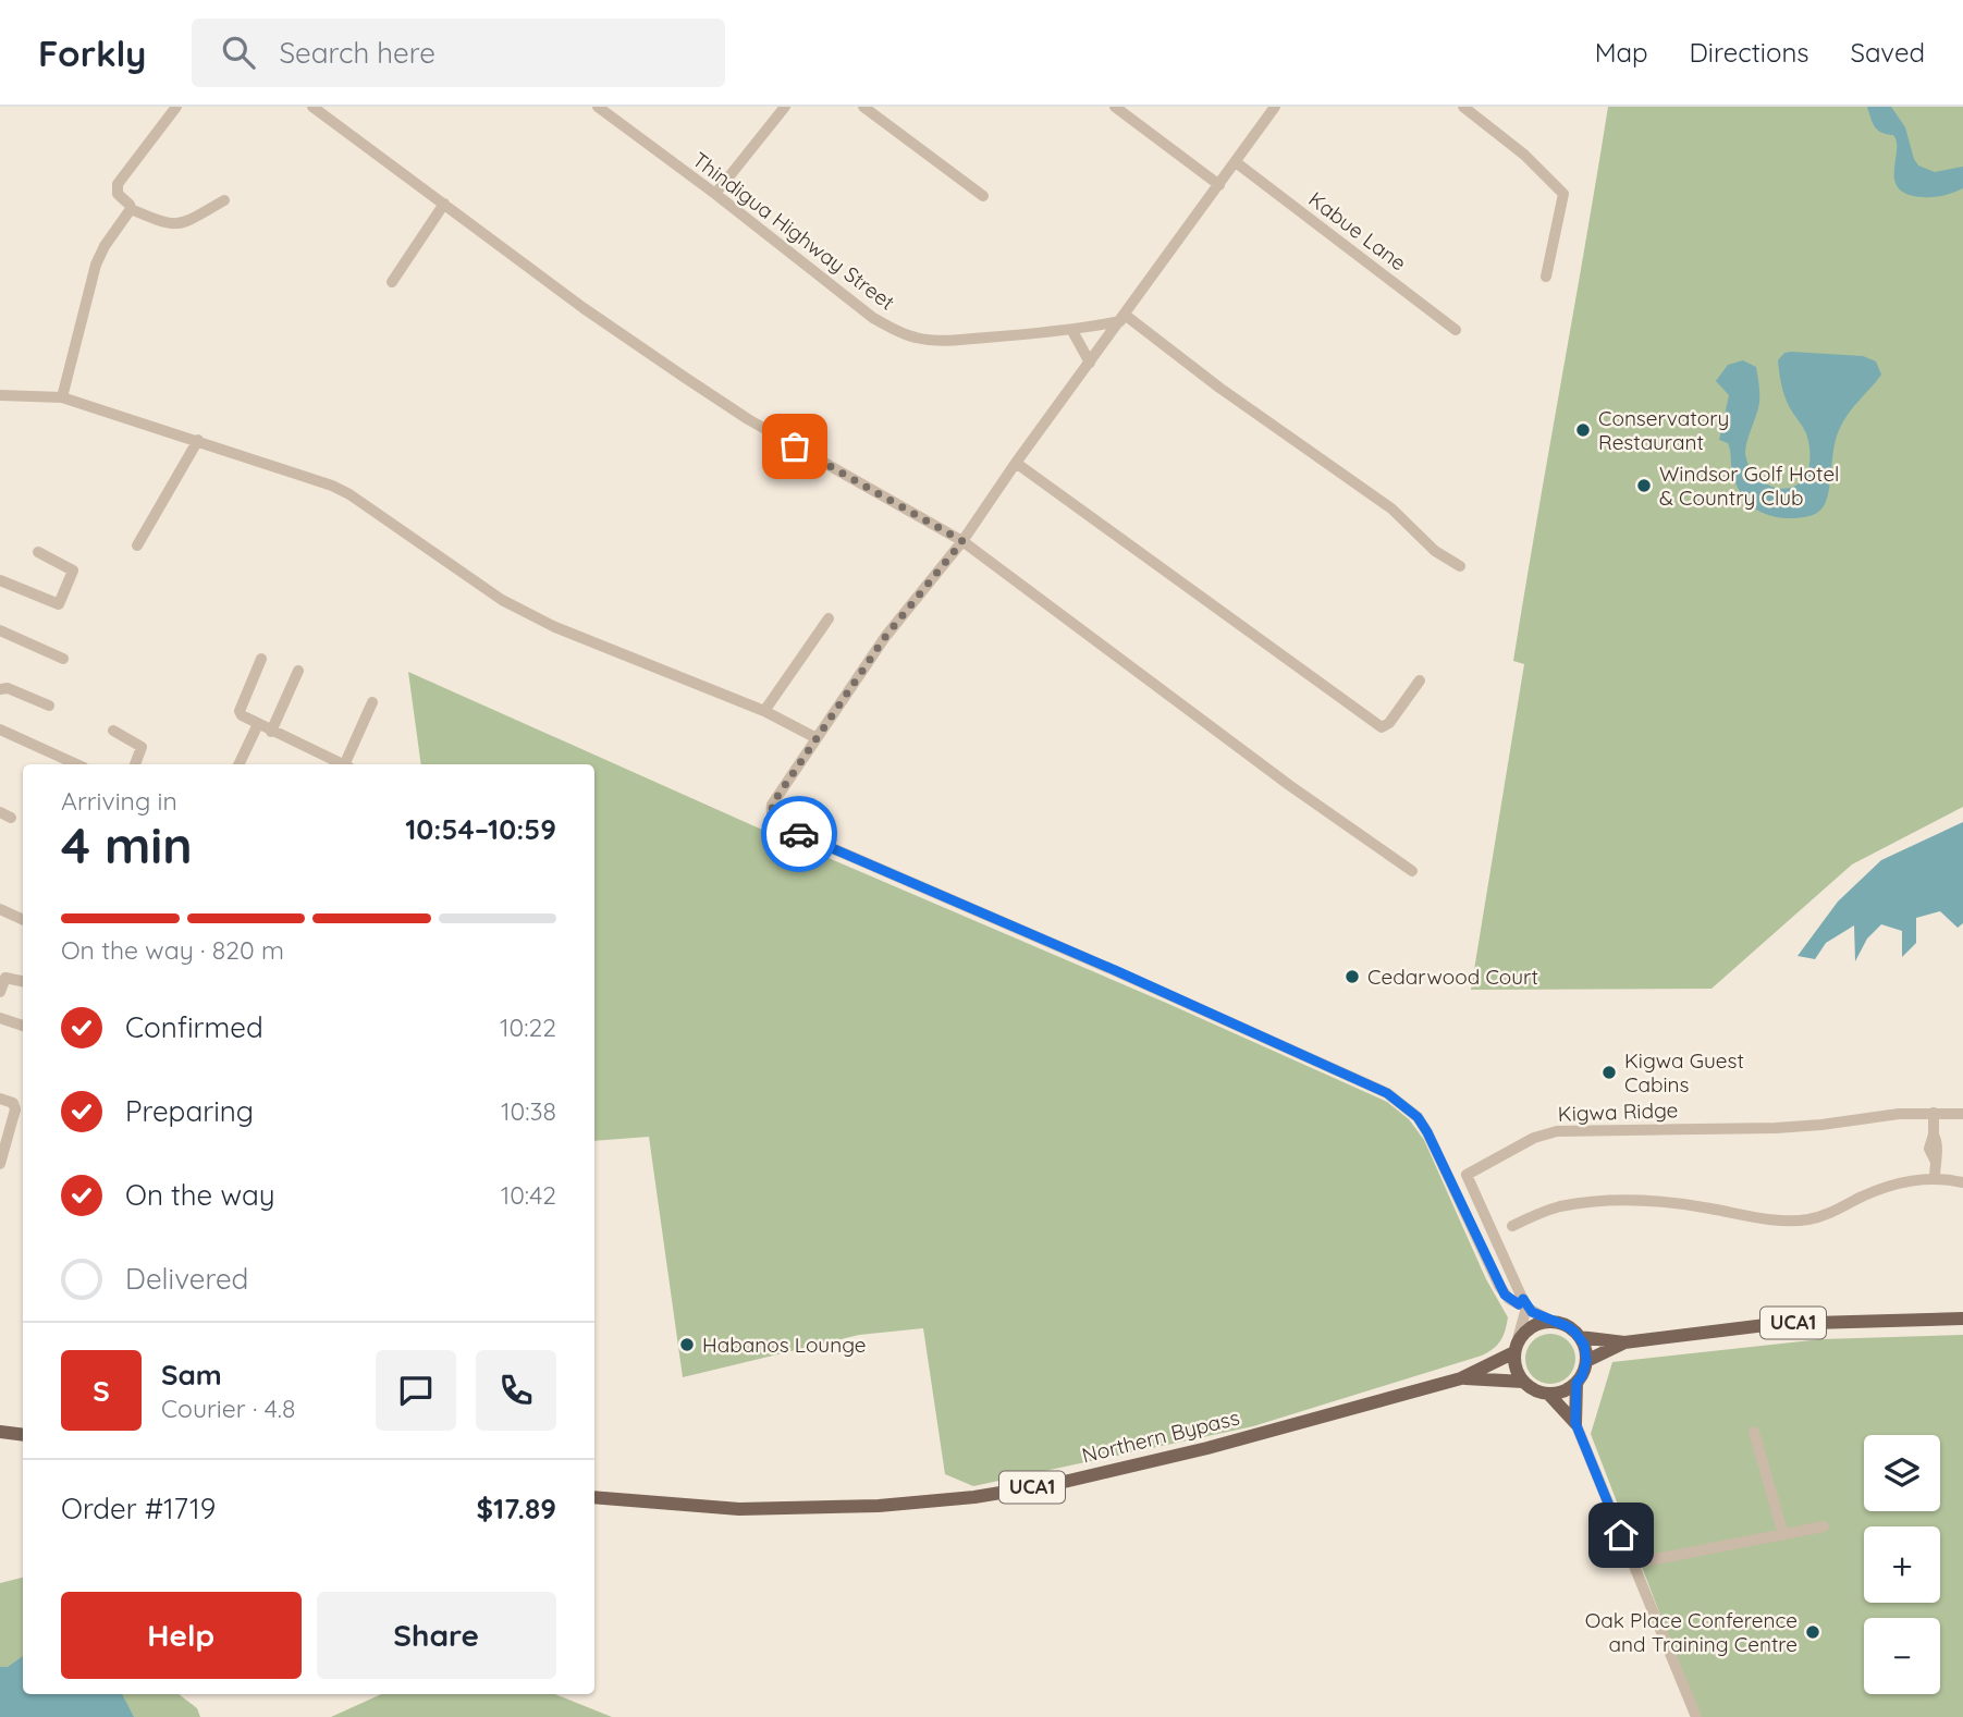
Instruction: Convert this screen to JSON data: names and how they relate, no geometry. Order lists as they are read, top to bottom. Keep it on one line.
{"streets":{"main road":["UCA1","Northern Bypass"],"street":["Thindigua Highway Street","Kabue Lane","Kigwa Ridge"]},"crossings":[["UCA1","Northern Bypass"]],"places":["Conservatory Restaurant","Windsor Golf Hotel & Country Club","Cedarwood Court","Kigwa Guest Cabins","Habanos Lounge","Oak Place Conference and Training Centre"],"page":{"header":"Forkly","search":"Search here","nav":["Map","Directions","Saved"],"heading":["4 min","Arriving in","10:54–10:59"],"panel":["Sam","Courier · 4.8","Order #1719","$17.89"],"bar":"On the way · 820 m","list":[["Confirmed","10:22"],["Preparing","10:38"],["On the way","10:42"],"Delivered"],"round":"S","map_buttons":["+","−"],"buttons":["Help","Share"]}}
